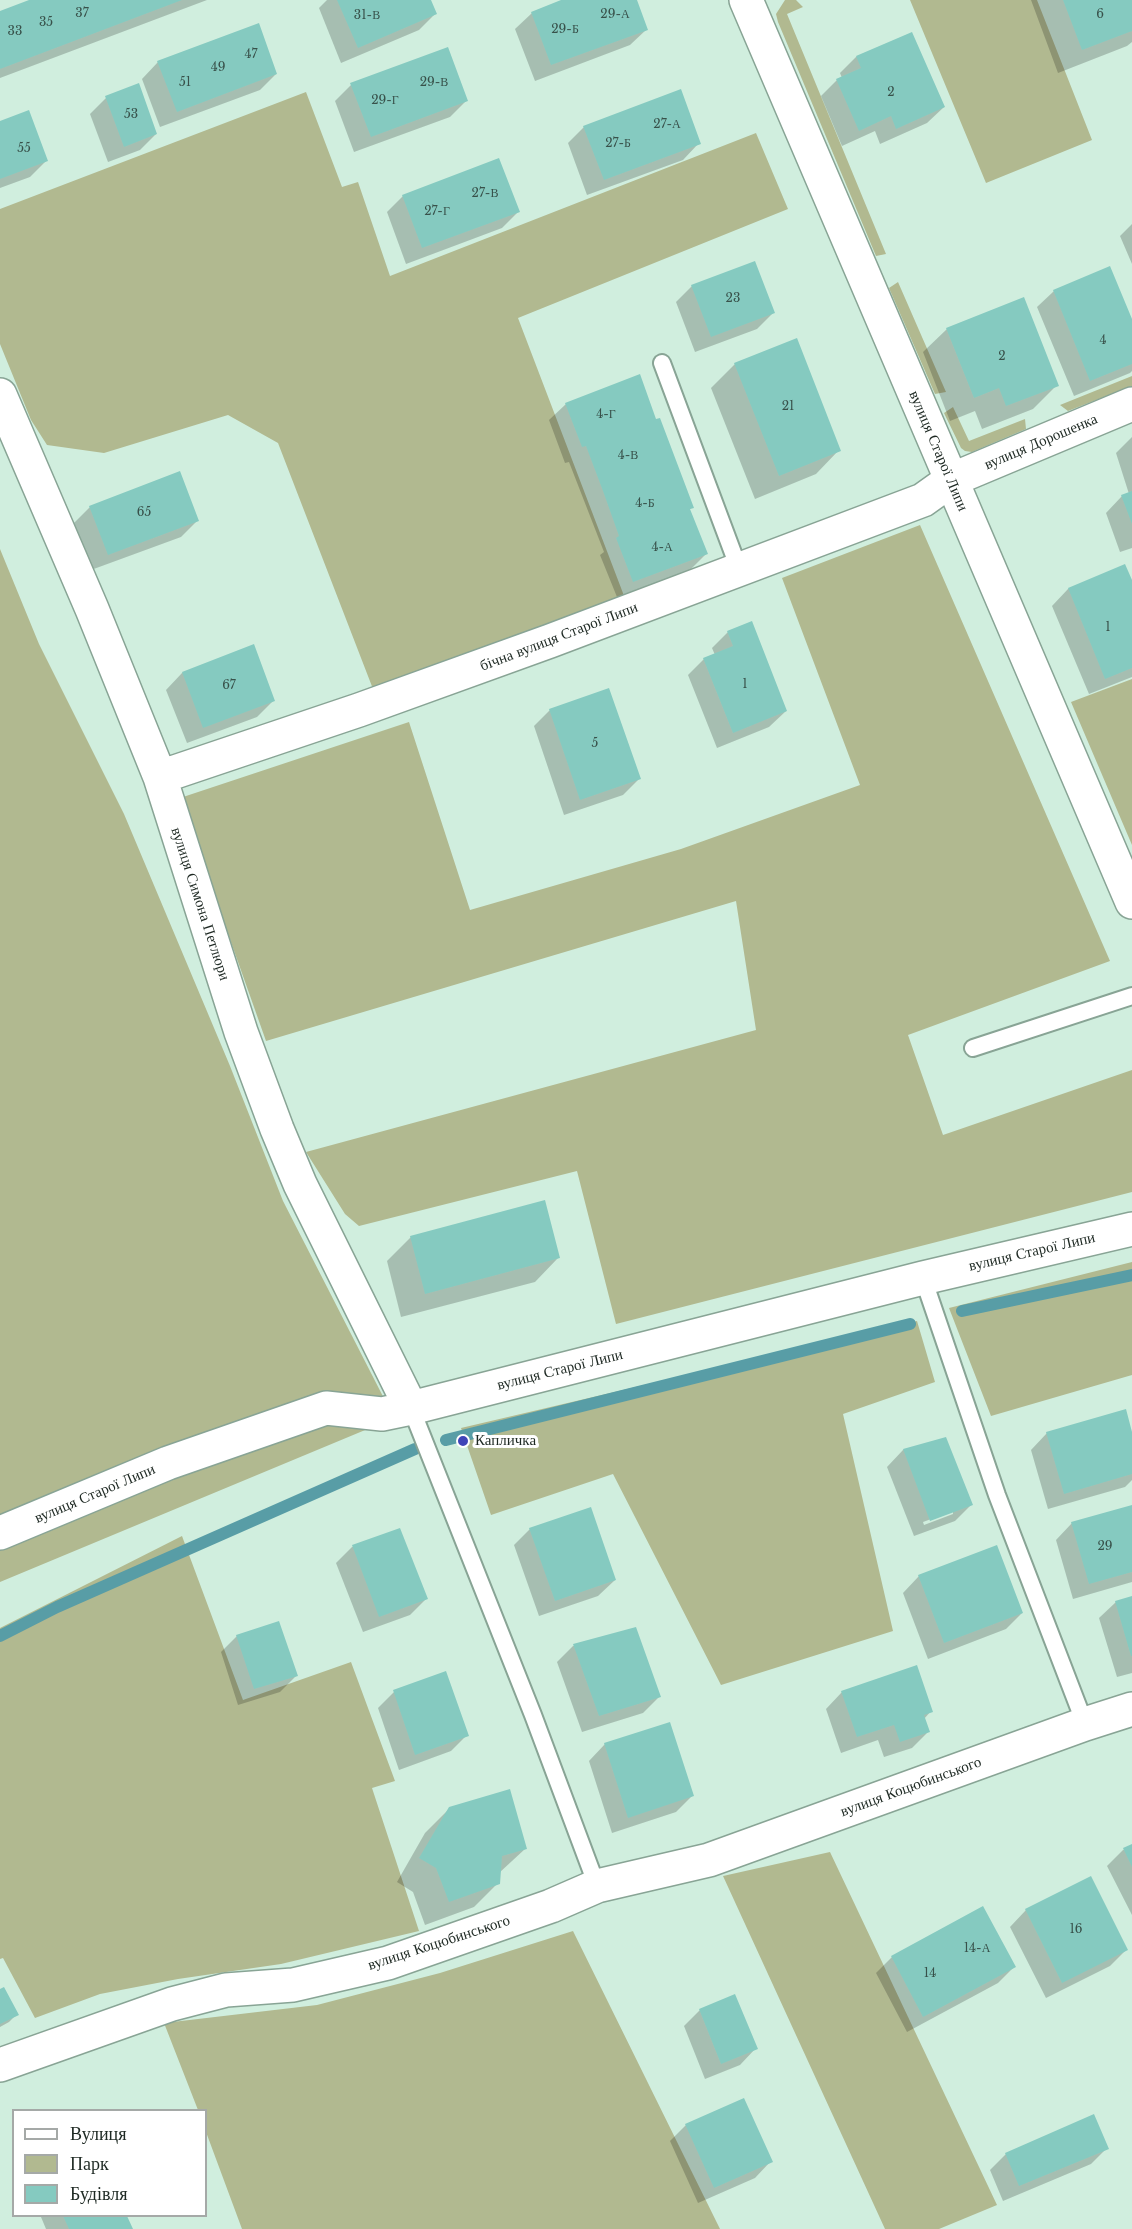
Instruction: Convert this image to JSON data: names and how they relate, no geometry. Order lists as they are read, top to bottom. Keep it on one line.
{"streets":{"street":["вулиця Дорошенка","вулиця Старої Липи","бічна вулиця Старої Липи","вулиця Симона Петлюри","вулиця Коцюбинського"]},"crossings":[["вулиця Дорошенка","вулиця Старої Липи"],["вулиця Дорошенка","бічна вулиця Старої Липи"],["вулиця Старої Липи","бічна вулиця Старої Липи"],["вулиця Старої Липи","вулиця Симона Петлюри"],["бічна вулиця Старої Липи","вулиця Симона Петлюри"]],"places":["Капличка"],"house_numbers":["37","29-А","6","31-В","35","29-Б","33","47","49","51","29-В","2","29-Г","53","27-А","27-Б","55","27-В","27-Г","23","4","2","21","4-Г","4-В","4-Б","65","4-А","1","1","67","5","29","16","14-А","14"],"legend":["Вулиця","Парк","Будівля"]}
